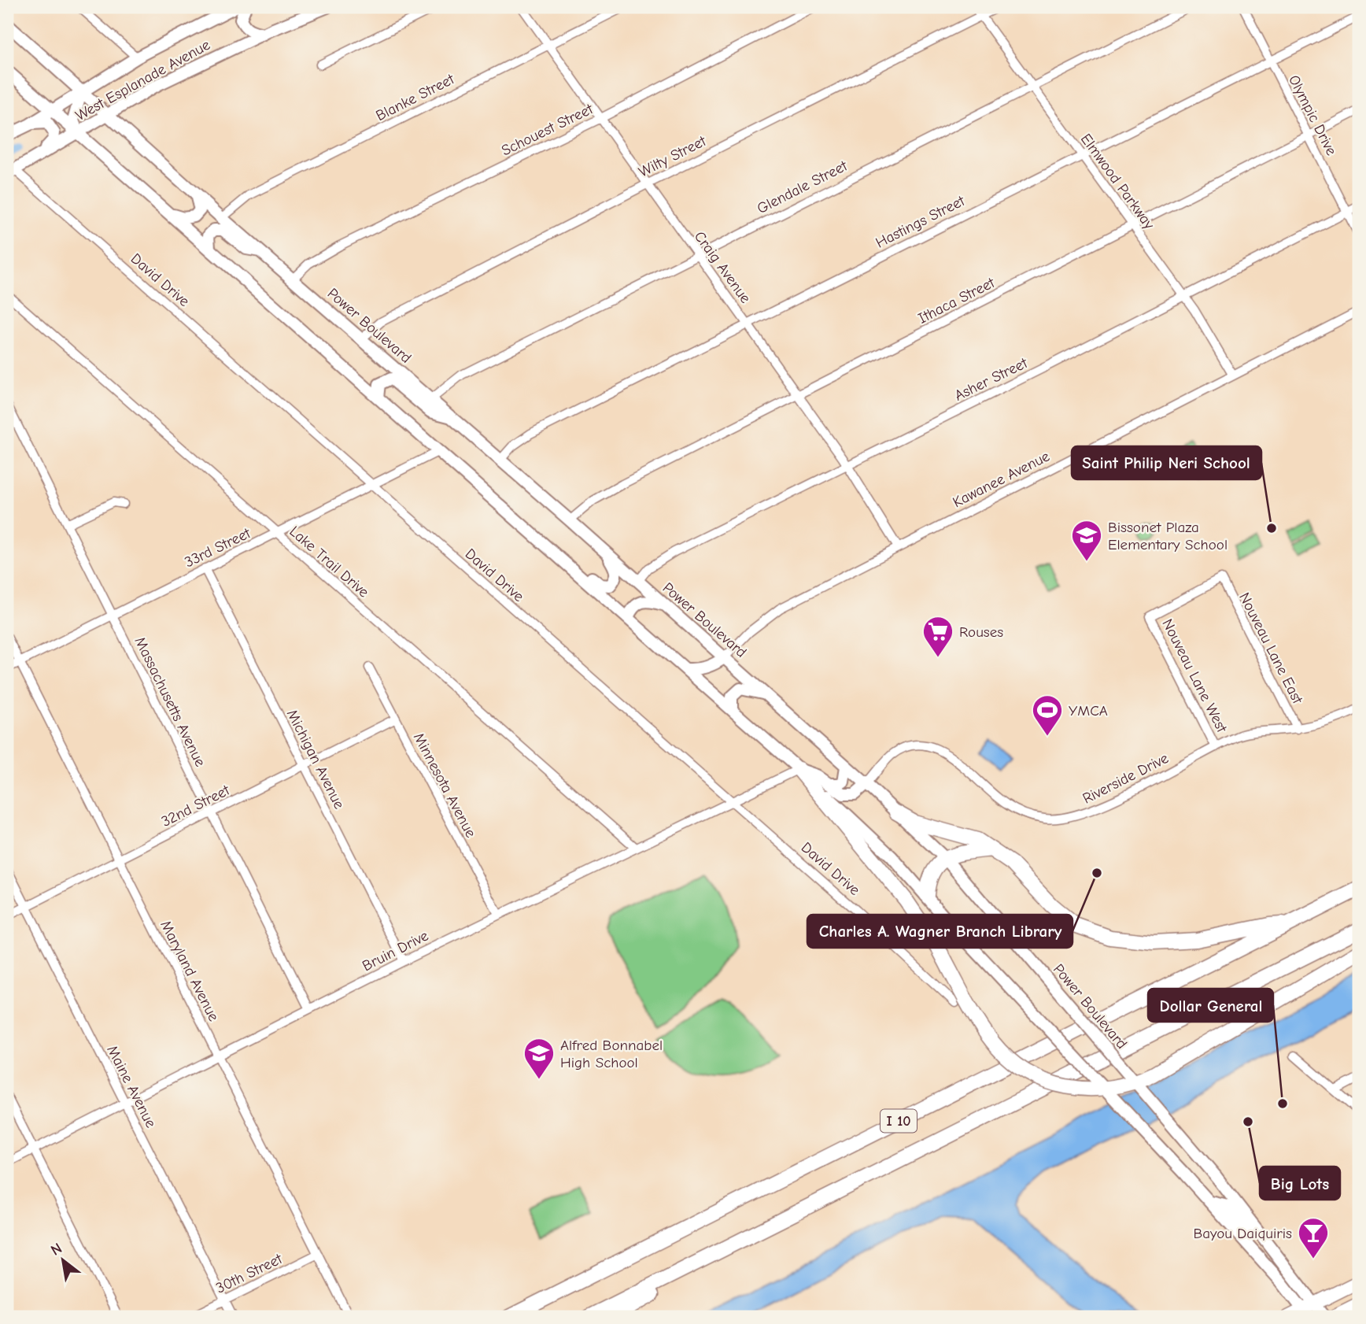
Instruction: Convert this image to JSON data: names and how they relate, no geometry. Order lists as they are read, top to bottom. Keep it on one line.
{"streets":{"highway":["I 10"],"main road":["West Esplanade Avenue","Power Boulevard"],"street":["Blanke Street","Olympic Drive","Schouest Street","Wilty Street","Elmwood Parkway","Glendale Street","Hastings Street","Craig Avenue","David Drive","Ithaca Street","Asher Street","Kawanee Avenue","33rd Street","Lake Trail Drive","Nouveau Lane East","Nouveau Lane West","Massachusetts Avenue","Michigan Avenue","Riverside Drive","Minnesota Avenue","32nd Street","Bruin Drive","Maryland Avenue","Maine Avenue","30th Street"]},"crossings":[["West Esplanade Avenue","David Drive"],["West Esplanade Avenue","Power Boulevard"],["Blanke Street","Craig Avenue"],["Blanke Street","Power Boulevard"],["Olympic Drive","Hastings Street"],["Olympic Drive","Ithaca Street"],["Olympic Drive","Asher Street"],["Schouest Street","Craig Avenue"],["Schouest Street","Power Boulevard"],["Wilty Street","Elmwood Parkway"],["Wilty Street","Craig Avenue"],["Wilty Street","Power Boulevard"],["Elmwood Parkway","Glendale Street"],["Elmwood Parkway","Hastings Street"],["Elmwood Parkway","Ithaca Street"],["Elmwood Parkway","Asher Street"],["Elmwood Parkway","Kawanee Avenue"],["Glendale Street","Craig Avenue"],["Glendale Street","Power Boulevard"],["Hastings Street","Craig Avenue"],["Hastings Street","Power Boulevard"],["Craig Avenue","Ithaca Street"],["Craig Avenue","Asher Street"],["Craig Avenue","Kawanee Avenue"],["David Drive","33rd Street"],["David Drive","Bruin Drive"],["Ithaca Street","Power Boulevard"],["Power Boulevard","Asher Street"],["Power Boulevard","Kawanee Avenue"],["Power Boulevard","Riverside Drive"],["33rd Street","Lake Trail Drive"],["33rd Street","Massachusetts Avenue"],["33rd Street","Michigan Avenue"],["33rd Street","Maryland Avenue"],["Lake Trail Drive","Bruin Drive"],["Nouveau Lane East","Nouveau Lane West"],["Nouveau Lane East","Riverside Drive"],["Nouveau Lane West","Riverside Drive"],["Massachusetts Avenue","32nd Street"],["Massachusetts Avenue","Bruin Drive"],["Michigan Avenue","32nd Street"],["Michigan Avenue","Bruin Drive"],["Minnesota Avenue","32nd Street"],["Minnesota Avenue","Bruin Drive"],["32nd Street","Maryland Avenue"],["32nd Street","Maine Avenue"],["Bruin Drive","Maryland Avenue"],["Bruin Drive","Maine Avenue"],["Maryland Avenue","30th Street"],["Maine Avenue","30th Street"]],"places":{"other":["Saint Philip Neri School","Charles A. Wagner Branch Library","Dollar General","Big Lots"],"school or university":["Bissonet Plaza Elementary School","Alfred Bonnabel High School"],"supermarket":["Rouses"],"sports":["YMCA"],"bar":["Bayou Daiquiris"]},"north":"top left"}
